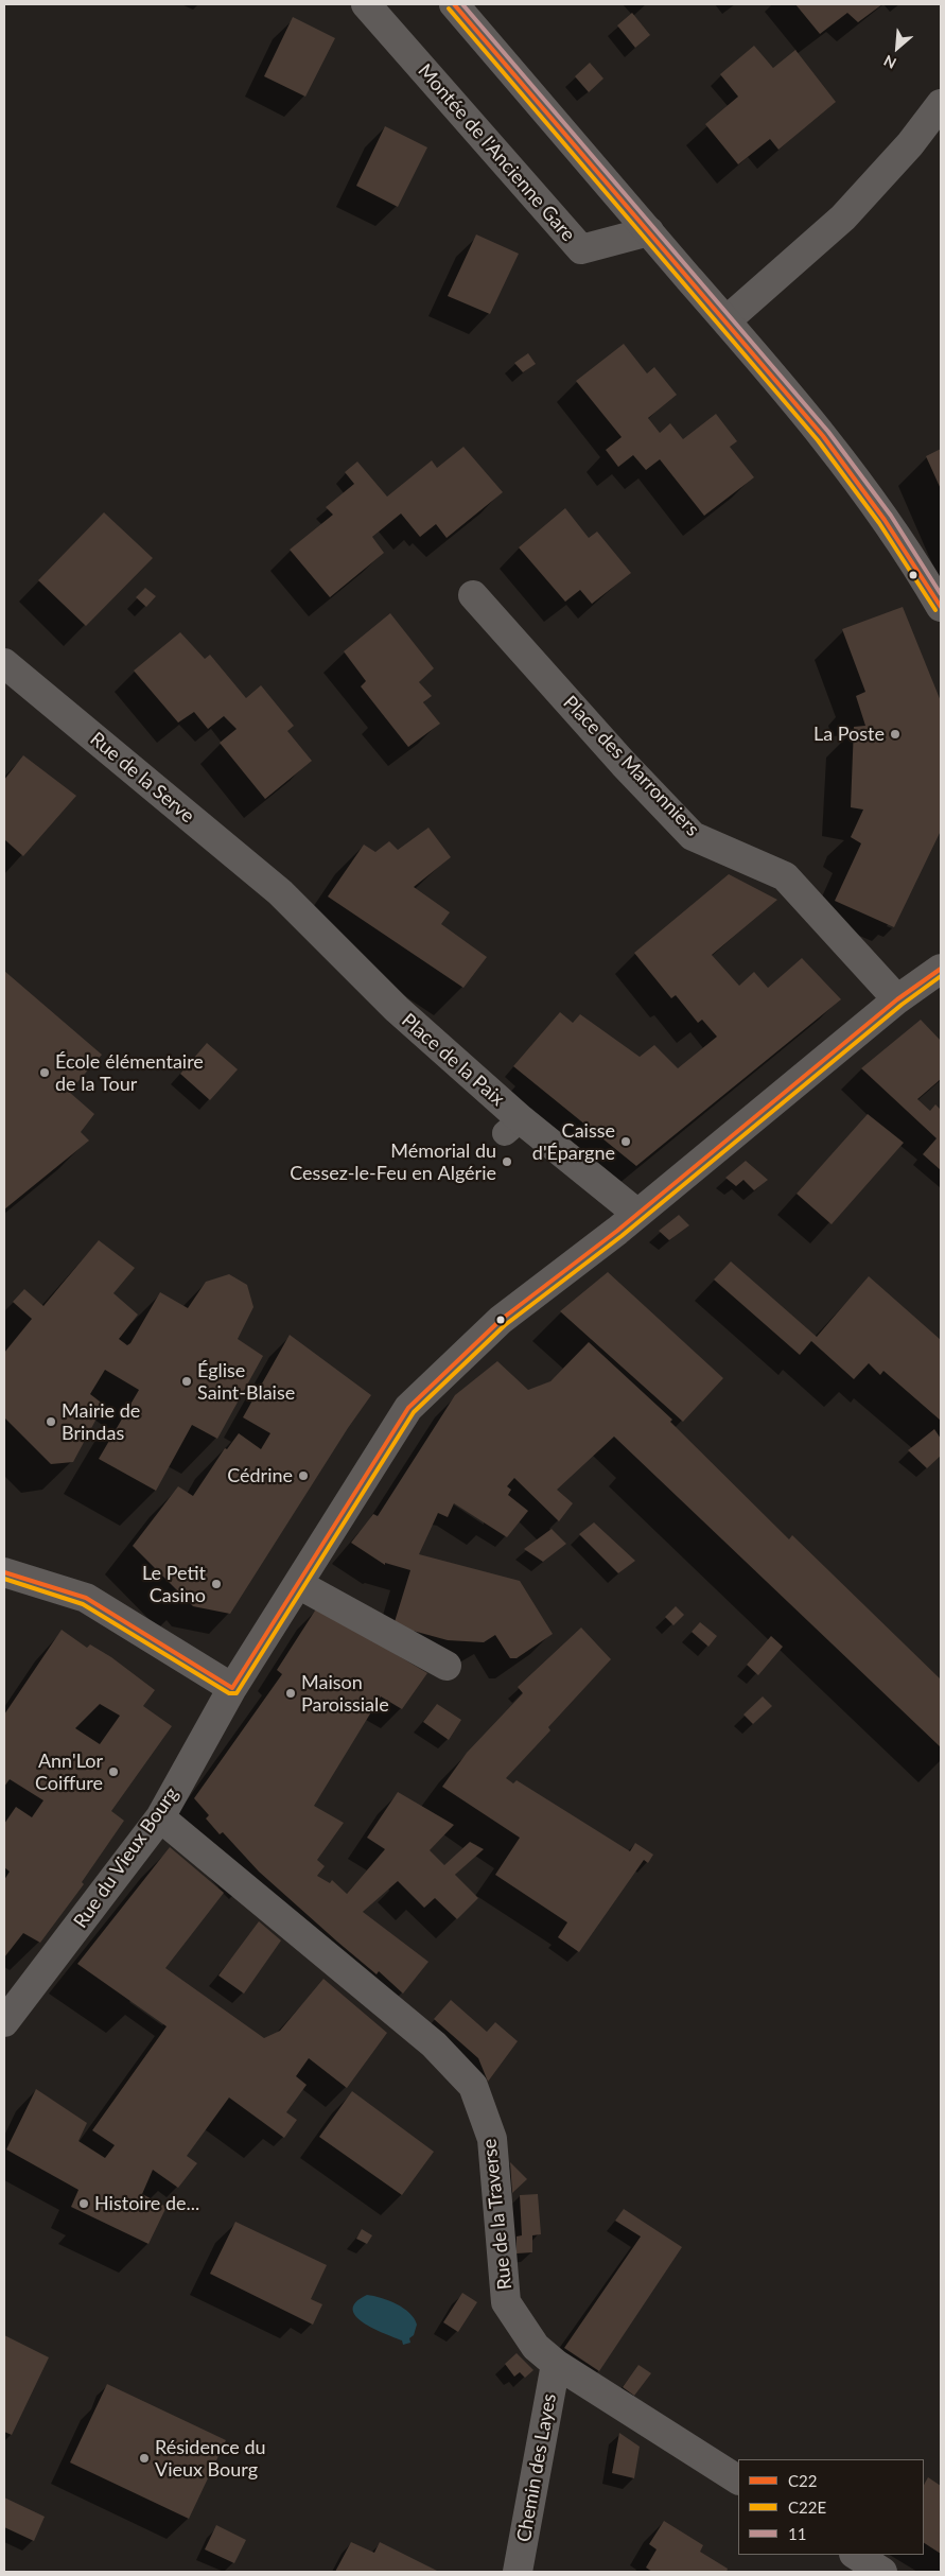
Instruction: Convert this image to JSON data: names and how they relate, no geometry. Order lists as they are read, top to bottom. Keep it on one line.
{"streets":{"street":["Montée de l'Ancienne Gare","Place des Marronniers","Rue de la Serve","Place de la Paix","Rue du Vieux Bourg","Rue de la Traverse","Chemin des Layes"]},"crossings":[["Place des Marronniers","Rue du Vieux Bourg"],["Rue de la Serve","Place de la Paix"],["Place de la Paix","Rue du Vieux Bourg"],["Rue du Vieux Bourg","Rue de la Traverse"],["Rue de la Traverse","Chemin des Layes"]],"places":["La Poste","École élémentaire de la Tour","Caisse d'Épargne","Mémorial du Cessez-le-Feu en Algérie","Église Saint-Blaise","Mairie de Brindas","Cédrine","Le Petit Casino","Maison Paroissiale","Ann'Lor Coiffure","Histoire de...","Résidence du Vieux Bourg"],"lines":["transit line C22","transit line 11","transit line C22E"],"legend":["C22","C22E","11"],"north":"bottom left"}
